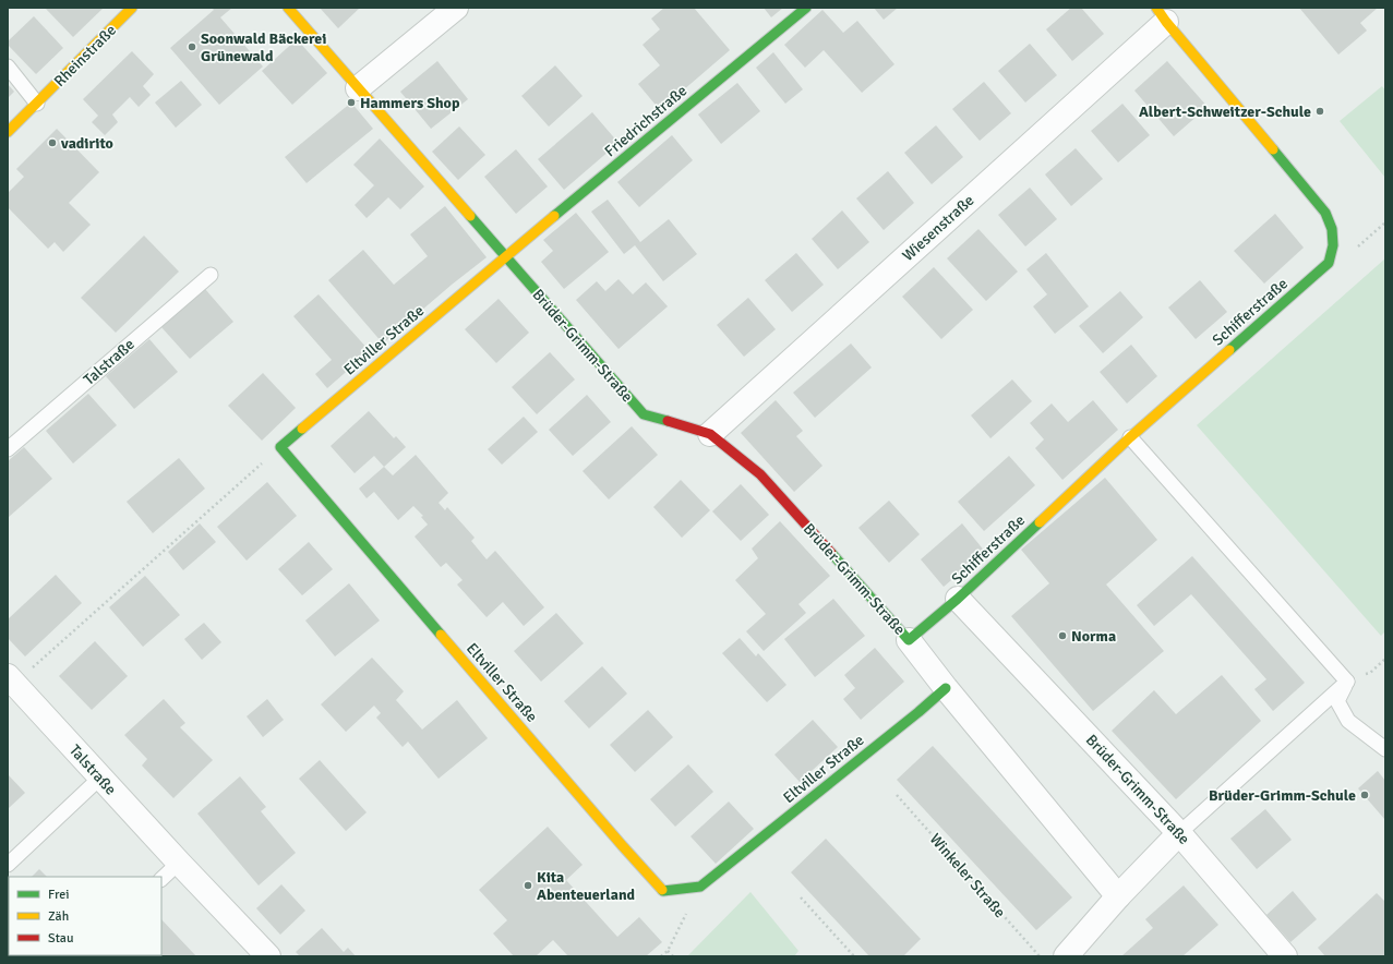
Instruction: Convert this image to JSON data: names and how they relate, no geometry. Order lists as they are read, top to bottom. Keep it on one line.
{"streets":{"street":["Rheinstraße","Friedrichstraße","Wiesenstraße","Schifferstraße","Eltviller Straße","Brüder-Grimm-Straße","Talstraße"],"path":["Winkeler Straße"]},"crossings":[["Friedrichstraße","Eltviller Straße"],["Friedrichstraße","Brüder-Grimm-Straße"],["Wiesenstraße","Schifferstraße"],["Wiesenstraße","Brüder-Grimm-Straße"],["Schifferstraße","Brüder-Grimm-Straße"],["Eltviller Straße","Brüder-Grimm-Straße"]],"places":["Soonwald Bäckerei Grünewald","Hammers Shop","Albert-Schweitzer-Schule","vadirito","Norma","Brüder-Grimm-Schule","Kita Abenteuerland"],"legend":["Frei","Zäh","Stau"]}
